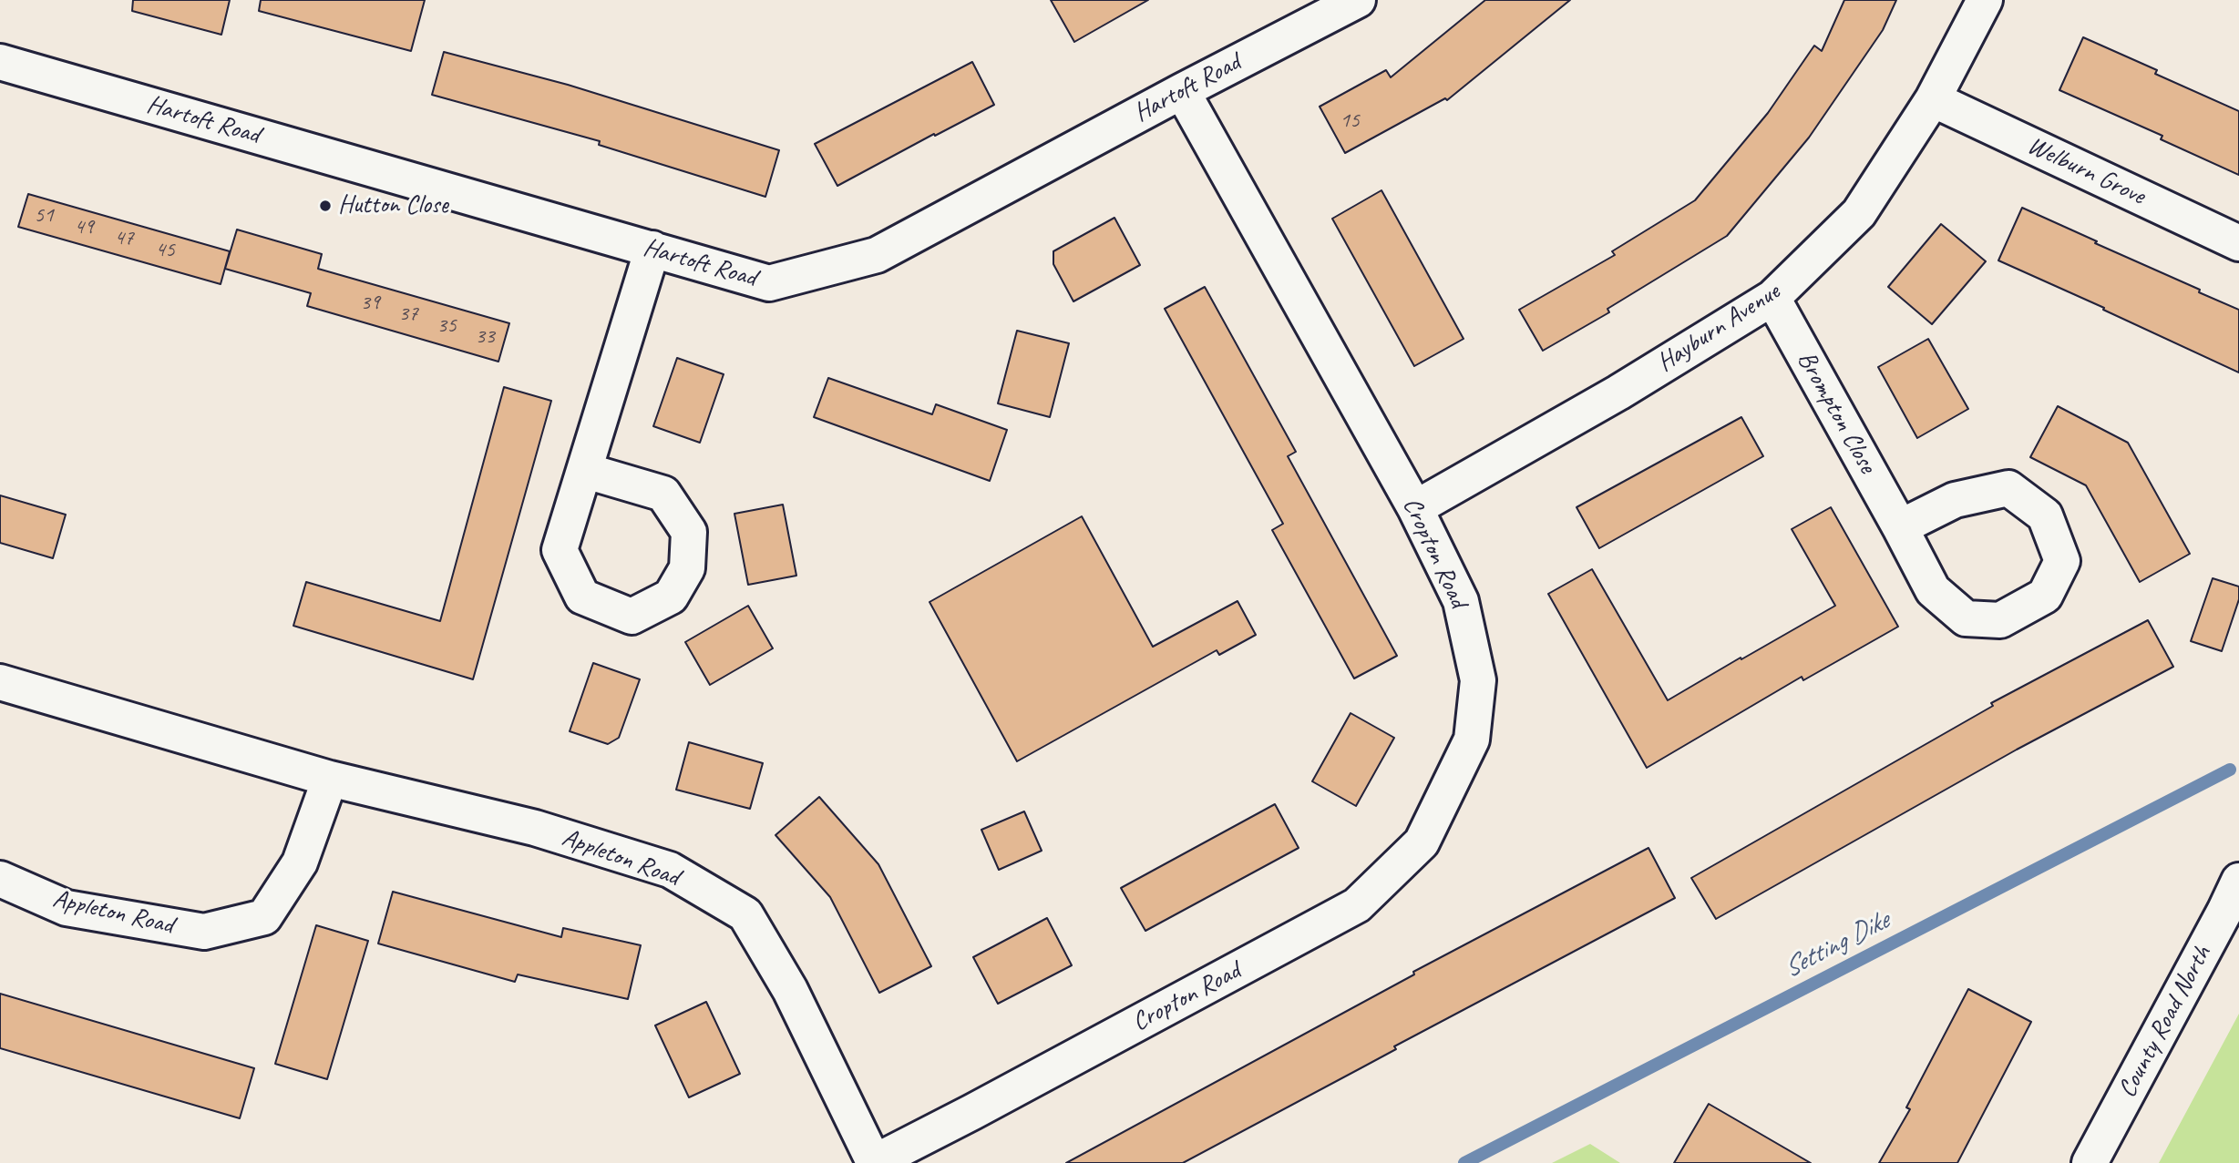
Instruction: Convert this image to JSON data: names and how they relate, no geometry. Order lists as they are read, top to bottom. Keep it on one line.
{"streets":{"street":["Hartoft Road","Welburn Grove","Hayburn Avenue","Brompton Close","Cropton Road","Appleton Road","County Road North"]},"crossings":[["Hartoft Road","Cropton Road"],["Welburn Grove","Hayburn Avenue"],["Hayburn Avenue","Brompton Close"],["Hayburn Avenue","Cropton Road"],["Cropton Road","Appleton Road"]],"water":["Setting Dike"],"places":["Hutton Close"],"house_numbers":["15","51","49","47","45","39","37","35","33"]}
